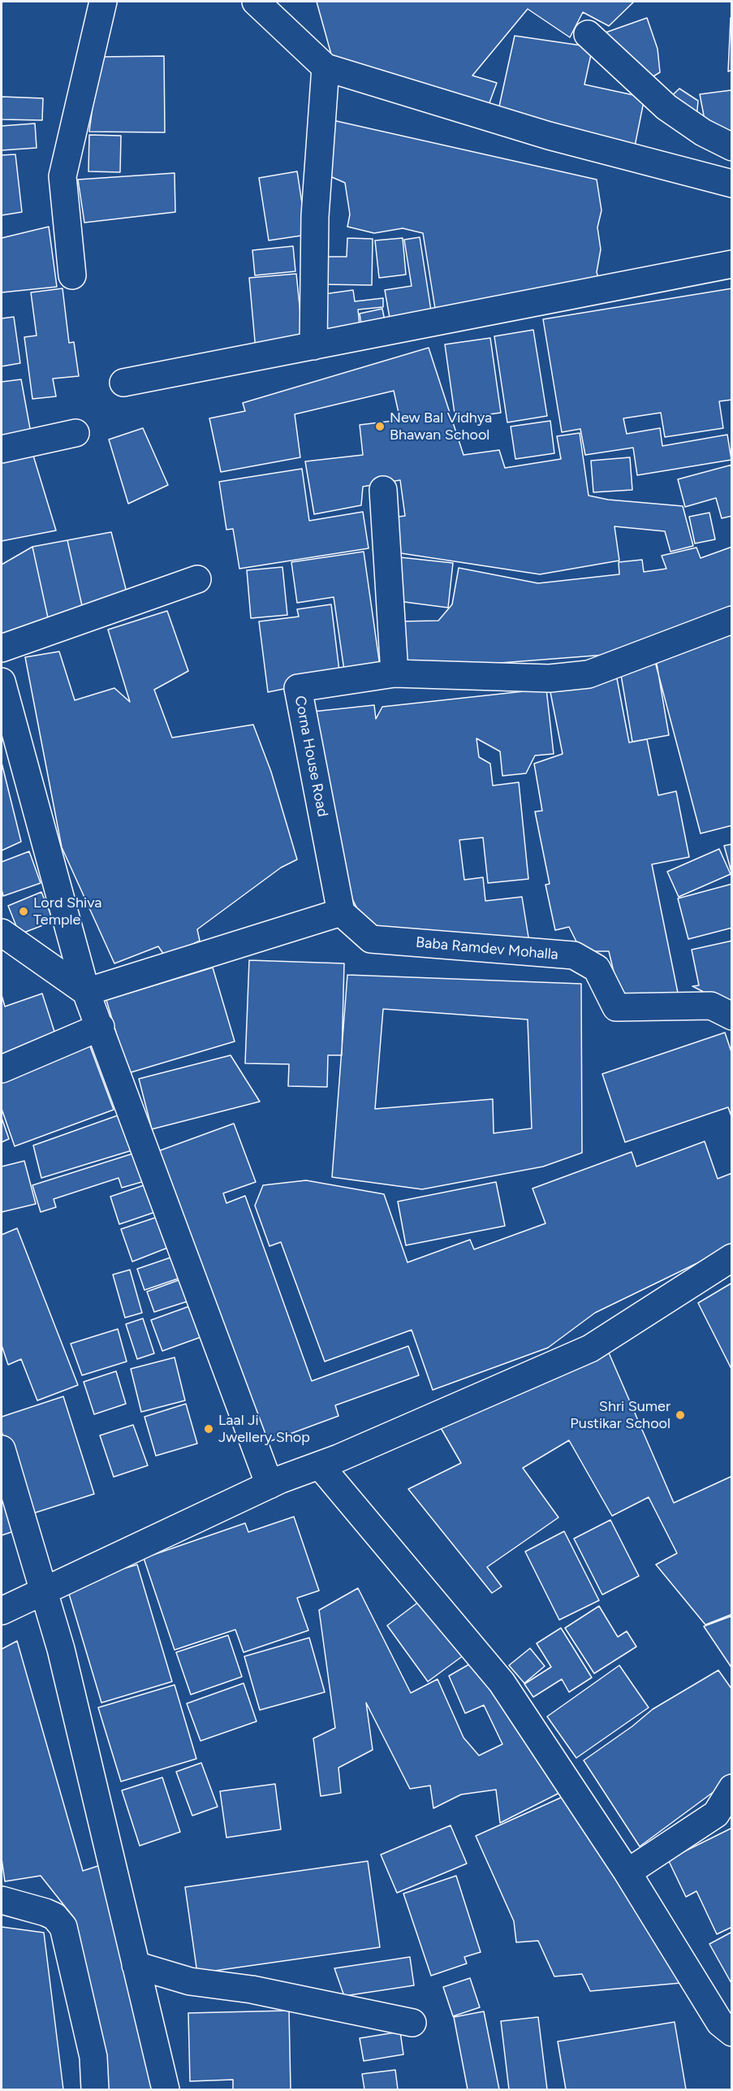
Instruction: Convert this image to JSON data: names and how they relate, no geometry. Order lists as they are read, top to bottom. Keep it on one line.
{"streets":{"street":["Corna House Road","Baba Ramdev Mohalla"]},"crossings":[["Corna House Road","Baba Ramdev Mohalla"]],"places":["New Bal Vidhya Bhawan School","Lord Shiva Temple","Shri Sumer Pustikar School","Laal Ji Jwellery Shop"]}
